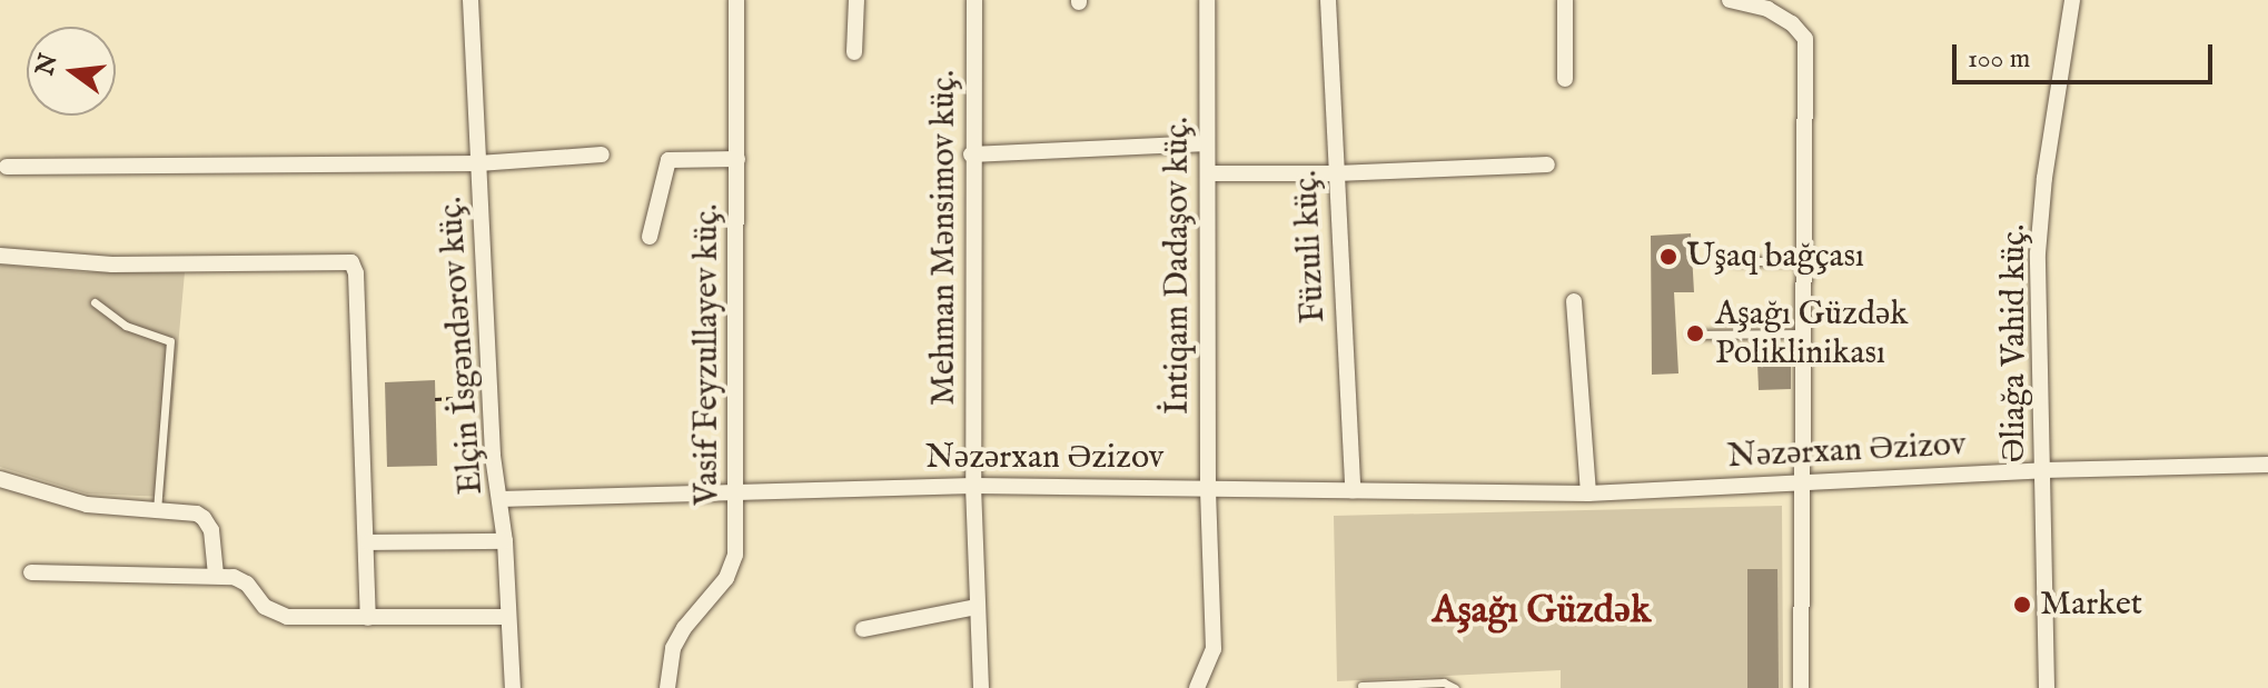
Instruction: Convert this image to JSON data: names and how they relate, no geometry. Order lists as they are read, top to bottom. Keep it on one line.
{"streets":{"street":["Mehman Mənsimov küç.","Füzuli küç.","İntiqam Dadaşov küç.","Əliağa Vahid küç.","Elçin İsgəndərov küç.","Vasif Feyzullayev küç.","Nəzərxan Əzizov"]},"crossings":[["Mehman Mənsimov küç.","Nəzərxan Əzizov"],["Füzuli küç.","Nəzərxan Əzizov"],["İntiqam Dadaşov küç.","Nəzərxan Əzizov"],["Əliağa Vahid küç.","Nəzərxan Əzizov"],["Elçin İsgəndərov küç.","Nəzərxan Əzizov"],["Vasif Feyzullayev küç.","Nəzərxan Əzizov"]],"districts":["Aşağı Güzdək"],"places":["Uşaq bağçası","Aşağı Güzdək Poliklinikası","Market"],"scale_bar":"100 m","north":"left"}
